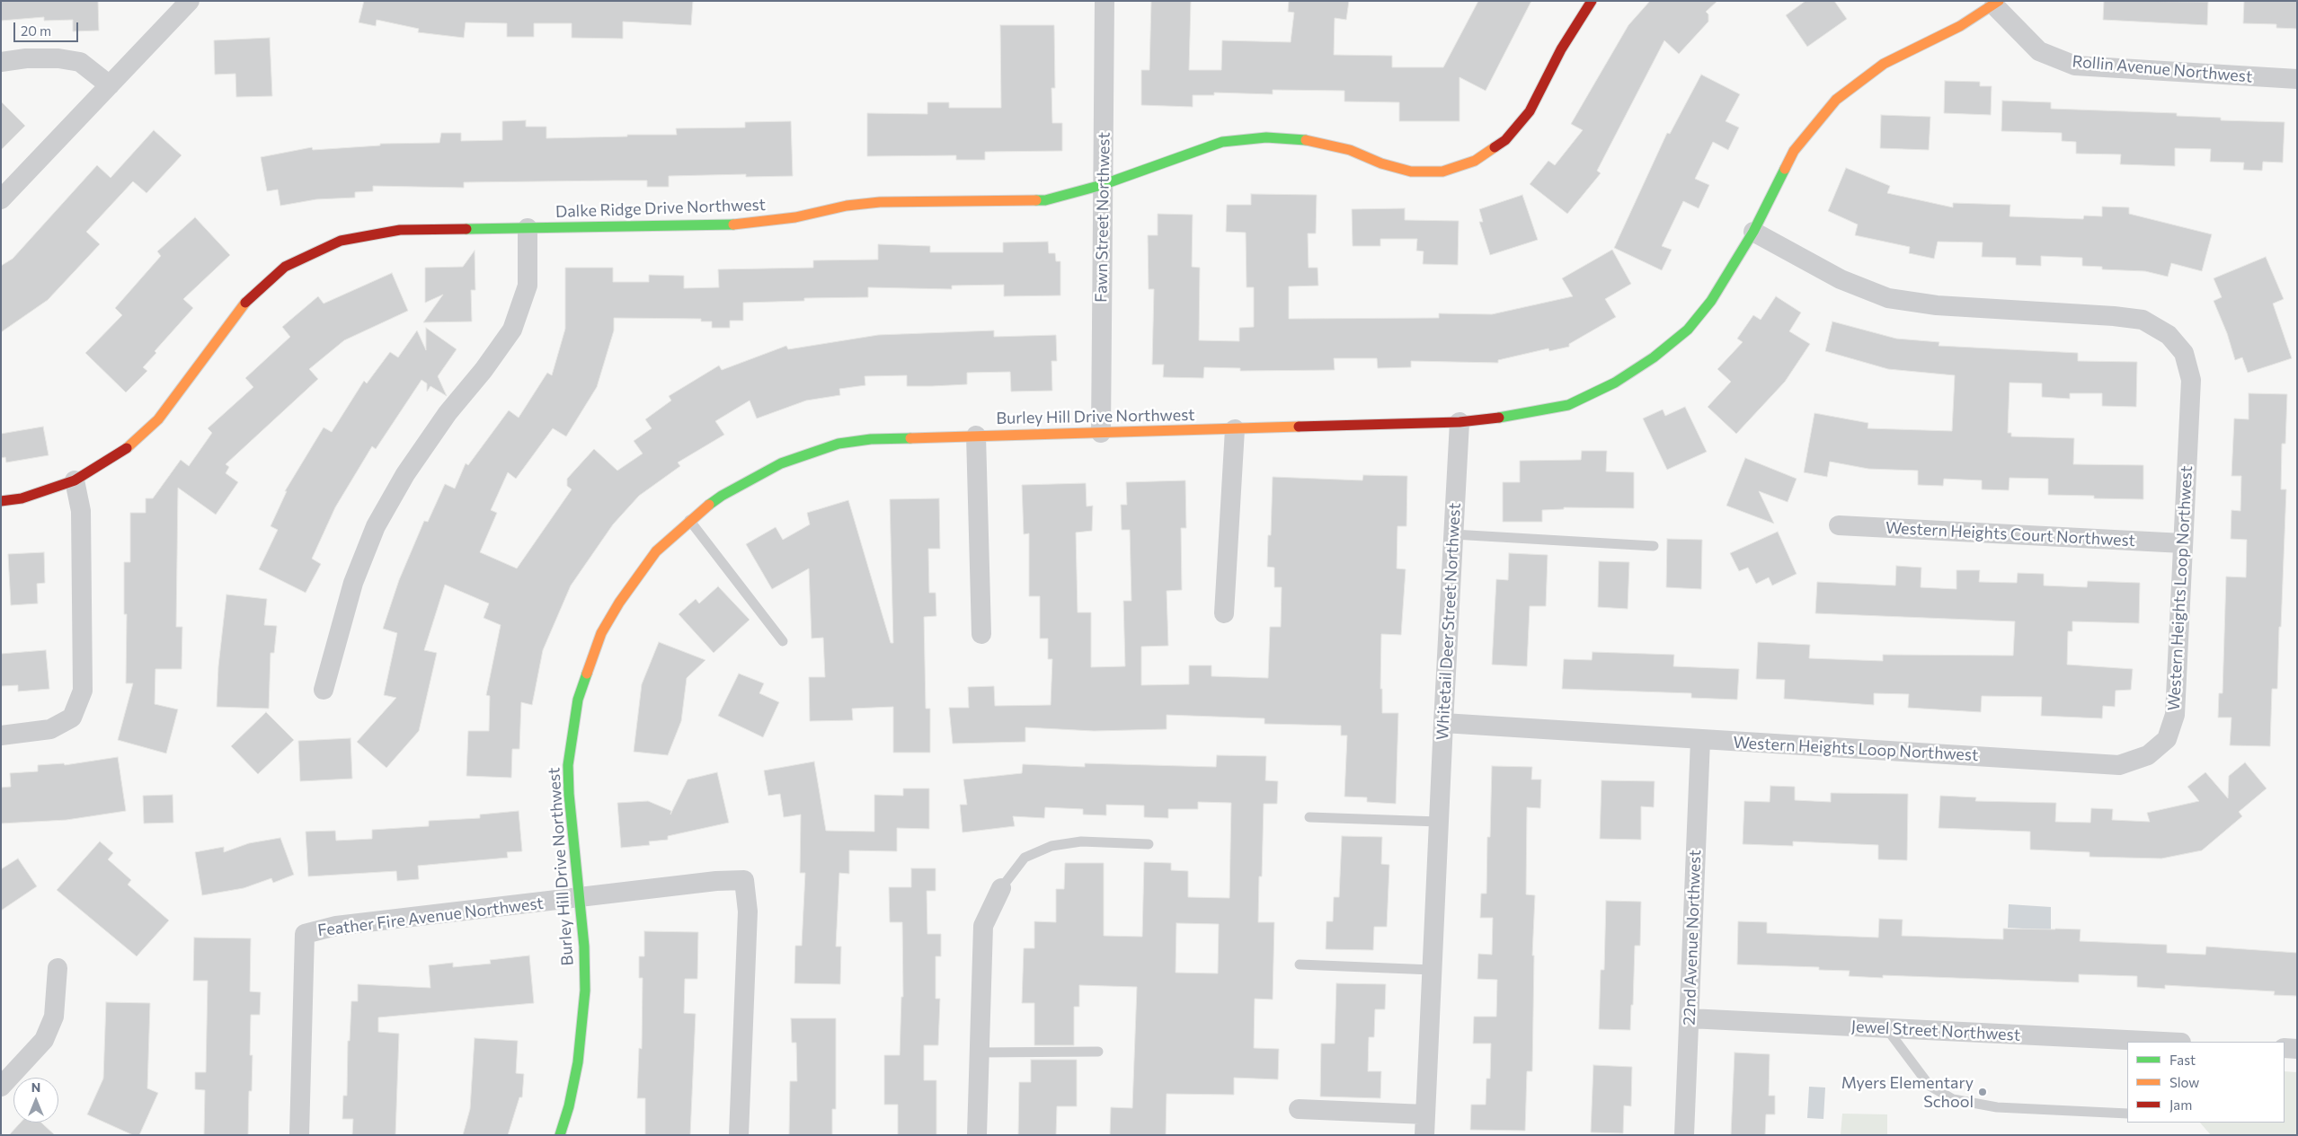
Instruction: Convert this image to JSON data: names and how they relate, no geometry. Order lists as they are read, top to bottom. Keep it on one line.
{"streets":{"street":["Rollin Avenue Northwest","Dalke Ridge Drive Northwest","Fawn Street Northwest","Burley Hill Drive Northwest","Western Heights Court Northwest","Western Heights Loop Northwest","Whitetail Deer Street Northwest","Feather Fire Avenue Northwest","22nd Avenue Northwest","Jewel Street Northwest"]},"crossings":[["Rollin Avenue Northwest","Burley Hill Drive Northwest"],["Dalke Ridge Drive Northwest","Fawn Street Northwest"],["Fawn Street Northwest","Burley Hill Drive Northwest"],["Burley Hill Drive Northwest","Western Heights Loop Northwest"],["Burley Hill Drive Northwest","Whitetail Deer Street Northwest"],["Burley Hill Drive Northwest","Feather Fire Avenue Northwest"],["Western Heights Court Northwest","Western Heights Loop Northwest"],["Western Heights Loop Northwest","Whitetail Deer Street Northwest"],["Western Heights Loop Northwest","22nd Avenue Northwest"],["22nd Avenue Northwest","Jewel Street Northwest"]],"places":["Myers Elementary School"],"legend":["Fast","Slow","Jam"],"scale_bar":"20 m","north":"top"}
